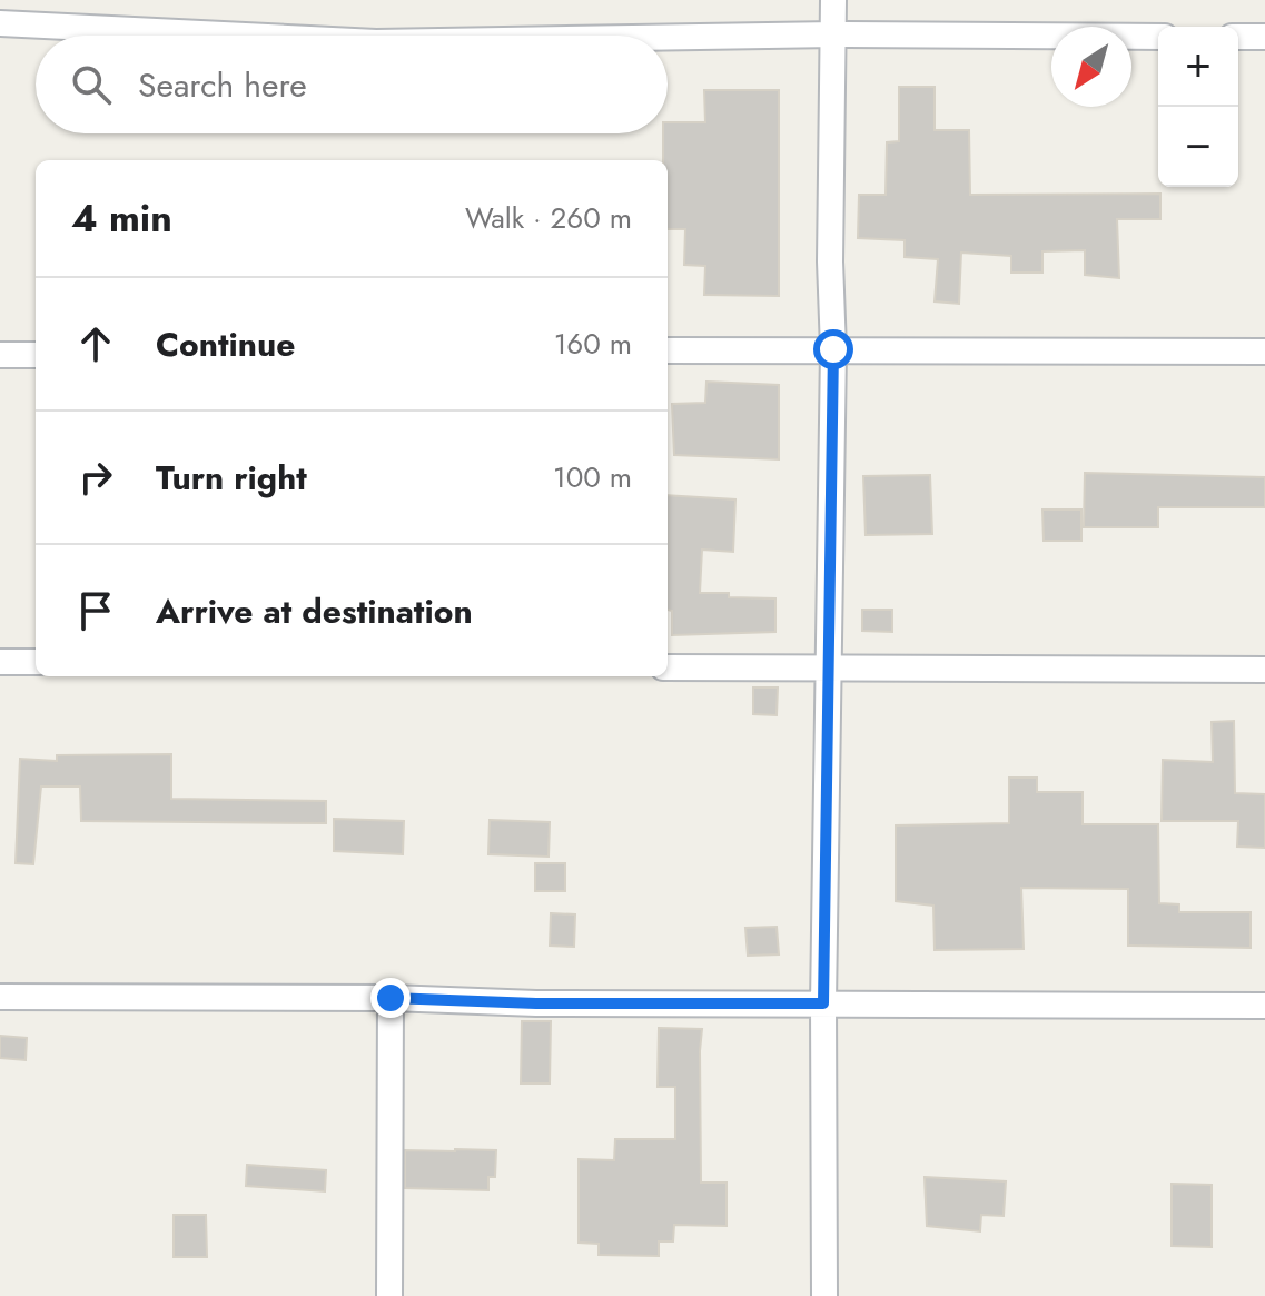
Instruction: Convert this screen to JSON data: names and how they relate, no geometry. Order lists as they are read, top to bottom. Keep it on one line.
{"north":"bottom left","page":{"map_buttons":["+","−"],"search":"Search here","heading":["4 min","Walk · 260 m"],"list":[["Continue","160 m"],["Turn right","100 m"],"Arrive at destination"]}}
